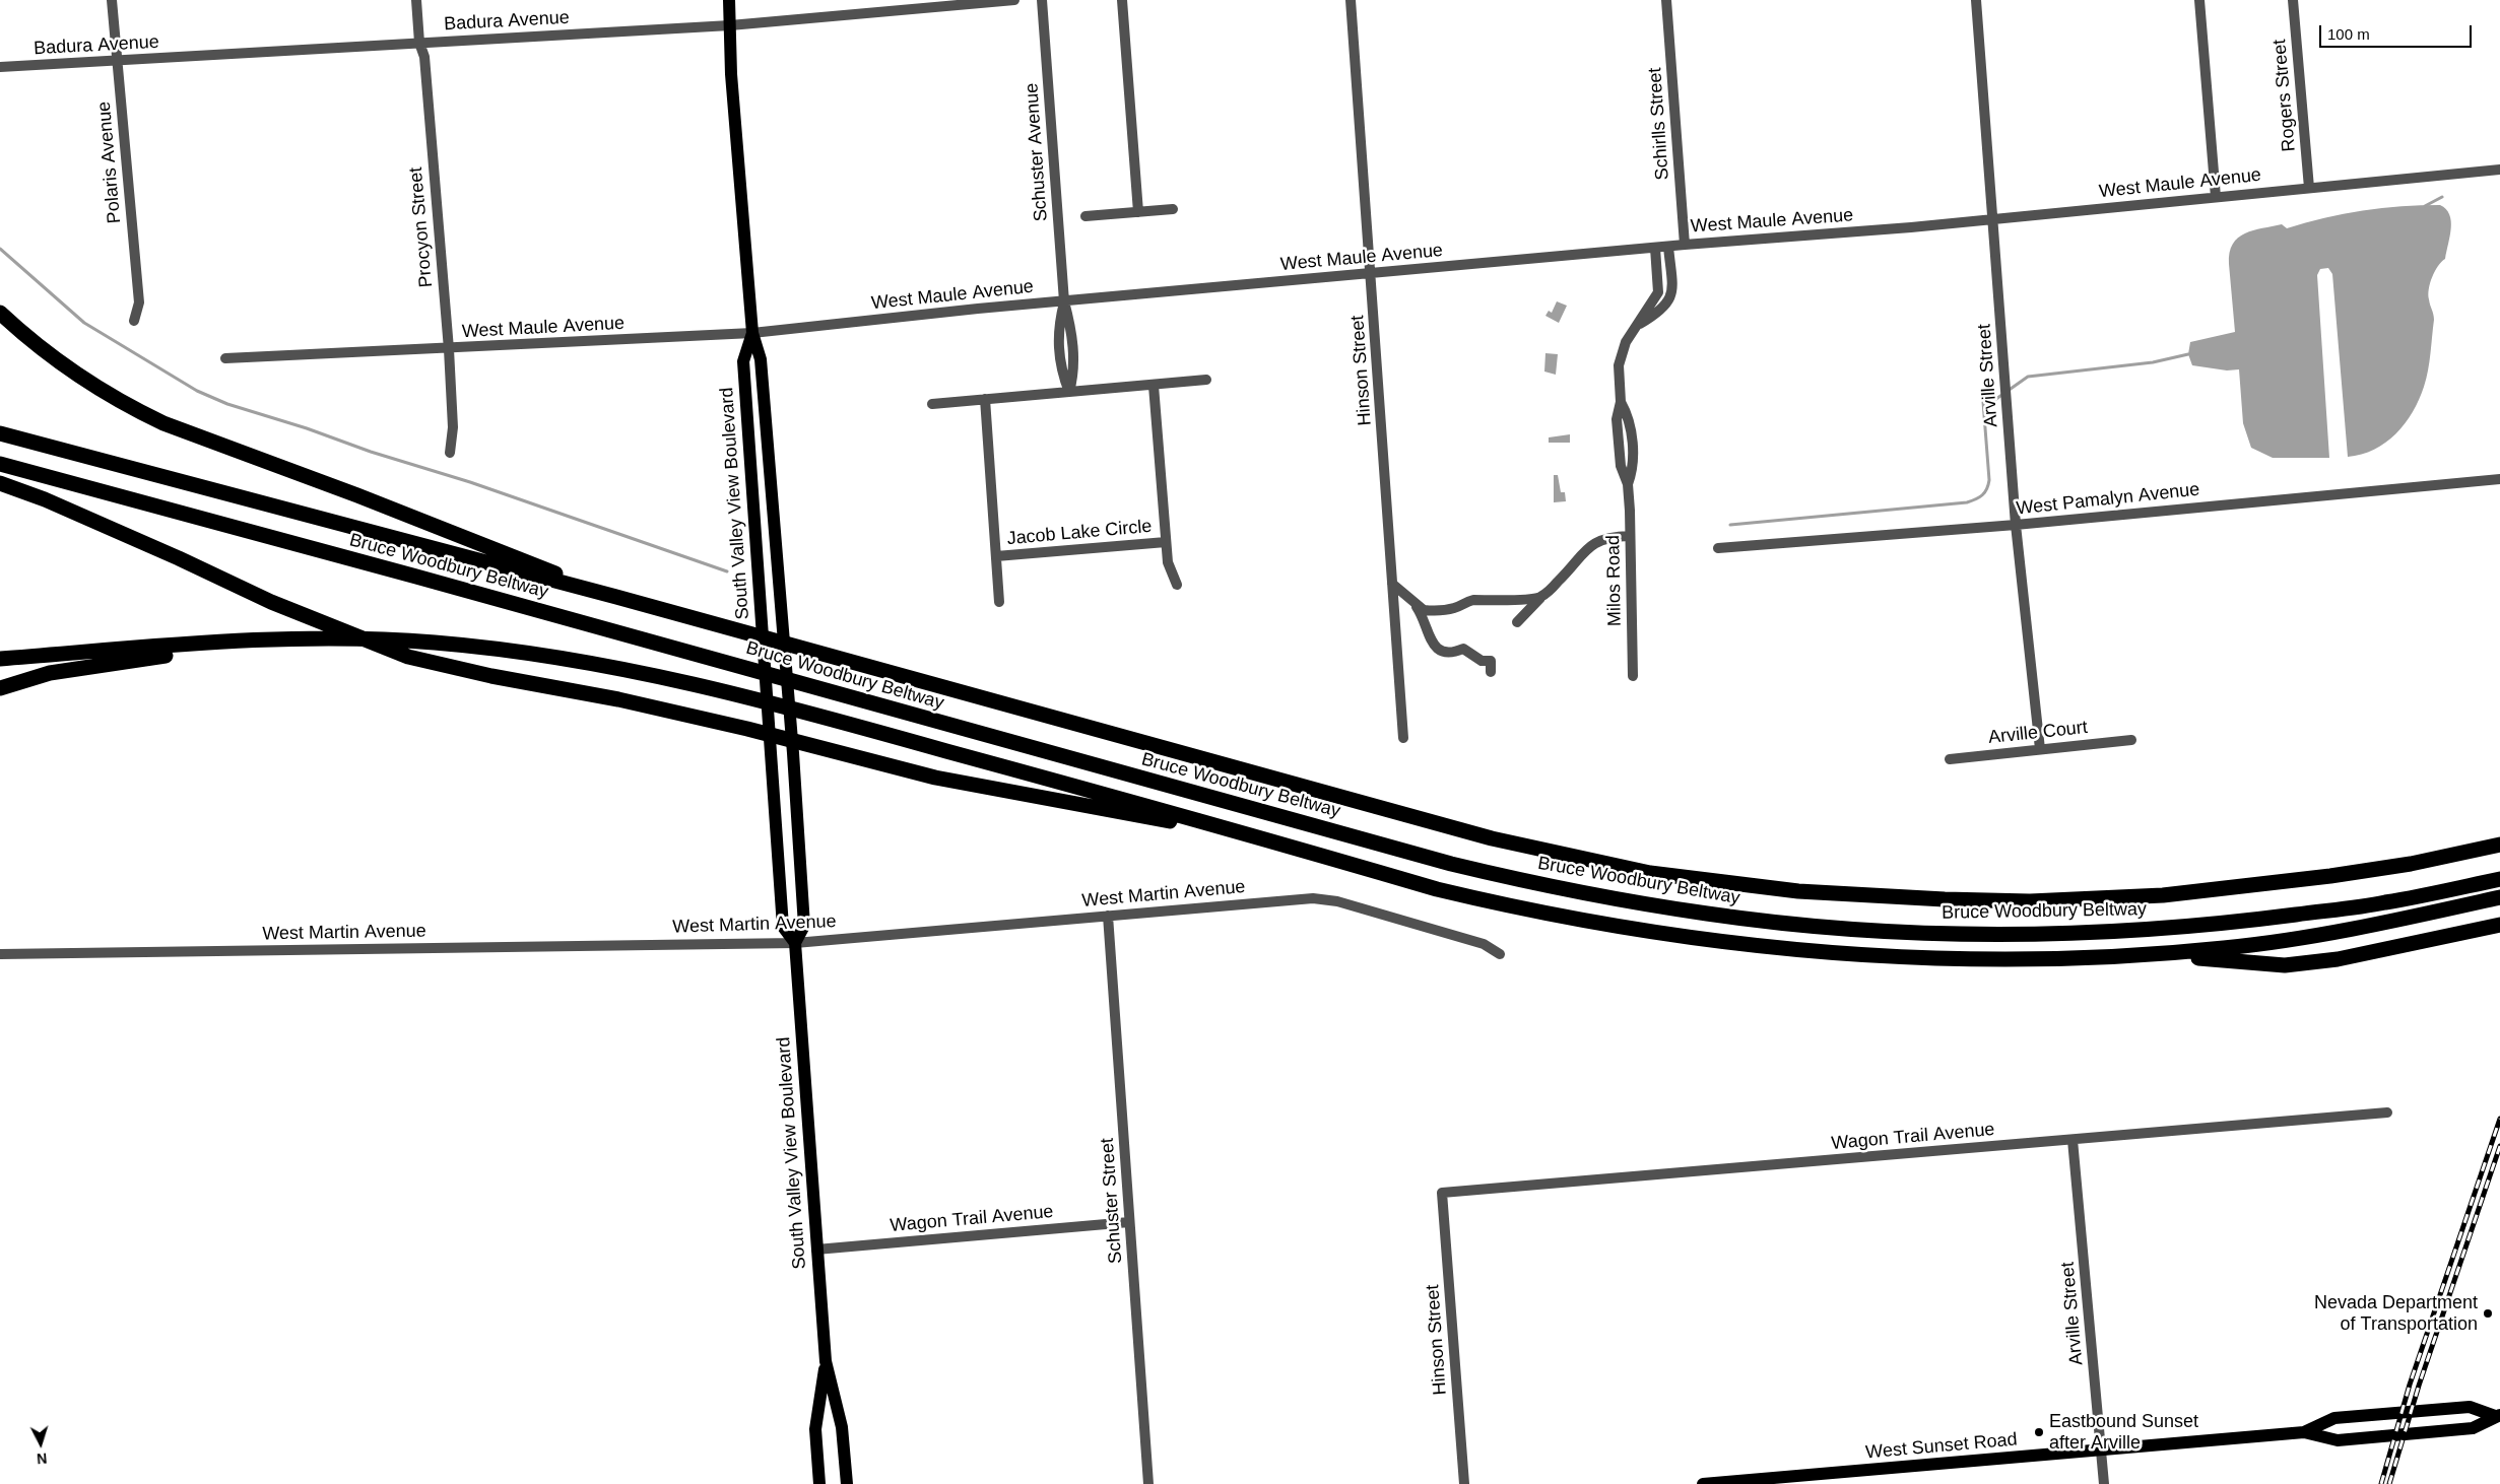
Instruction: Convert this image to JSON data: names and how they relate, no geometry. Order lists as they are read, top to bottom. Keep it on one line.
{"streets":{"highway":["Bruce Woodbury Beltway"],"main road":["South Valley View Boulevard","West Sunset Road"],"street":["Badura Avenue","Rogers Street","Schirlls Street","Schuster Avenue","Polaris Avenue","West Maule Avenue","Procyon Street","Hinson Street","Arville Street","West Pamalyn Avenue","Jacob Lake Circle","Milos Road","Arville Court","West Martin Avenue","Wagon Trail Avenue","Schuster Street"]},"crossings":[["Badura Avenue","Polaris Avenue"],["Badura Avenue","Procyon Street"],["Badura Avenue","South Valley View Boulevard"],["Rogers Street","West Maule Avenue"],["Schirlls Street","West Maule Avenue"],["Schuster Avenue","West Maule Avenue"],["West Maule Avenue","Procyon Street"],["West Maule Avenue","Hinson Street"],["West Maule Avenue","Arville Street"],["West Maule Avenue","South Valley View Boulevard"],["West Maule Avenue","Milos Road"],["Hinson Street","Wagon Trail Avenue"],["Arville Street","West Pamalyn Avenue"],["Arville Street","Arville Court"],["Arville Street","Wagon Trail Avenue"],["Arville Street","West Sunset Road"],["South Valley View Boulevard","West Martin Avenue"],["South Valley View Boulevard","Wagon Trail Avenue"],["West Martin Avenue","Schuster Street"],["Wagon Trail Avenue","Schuster Street"]],"places":["Nevada Department of Transportation","Eastbound Sunset after Arville"],"scale_bar":"100 m","north":"bottom"}
